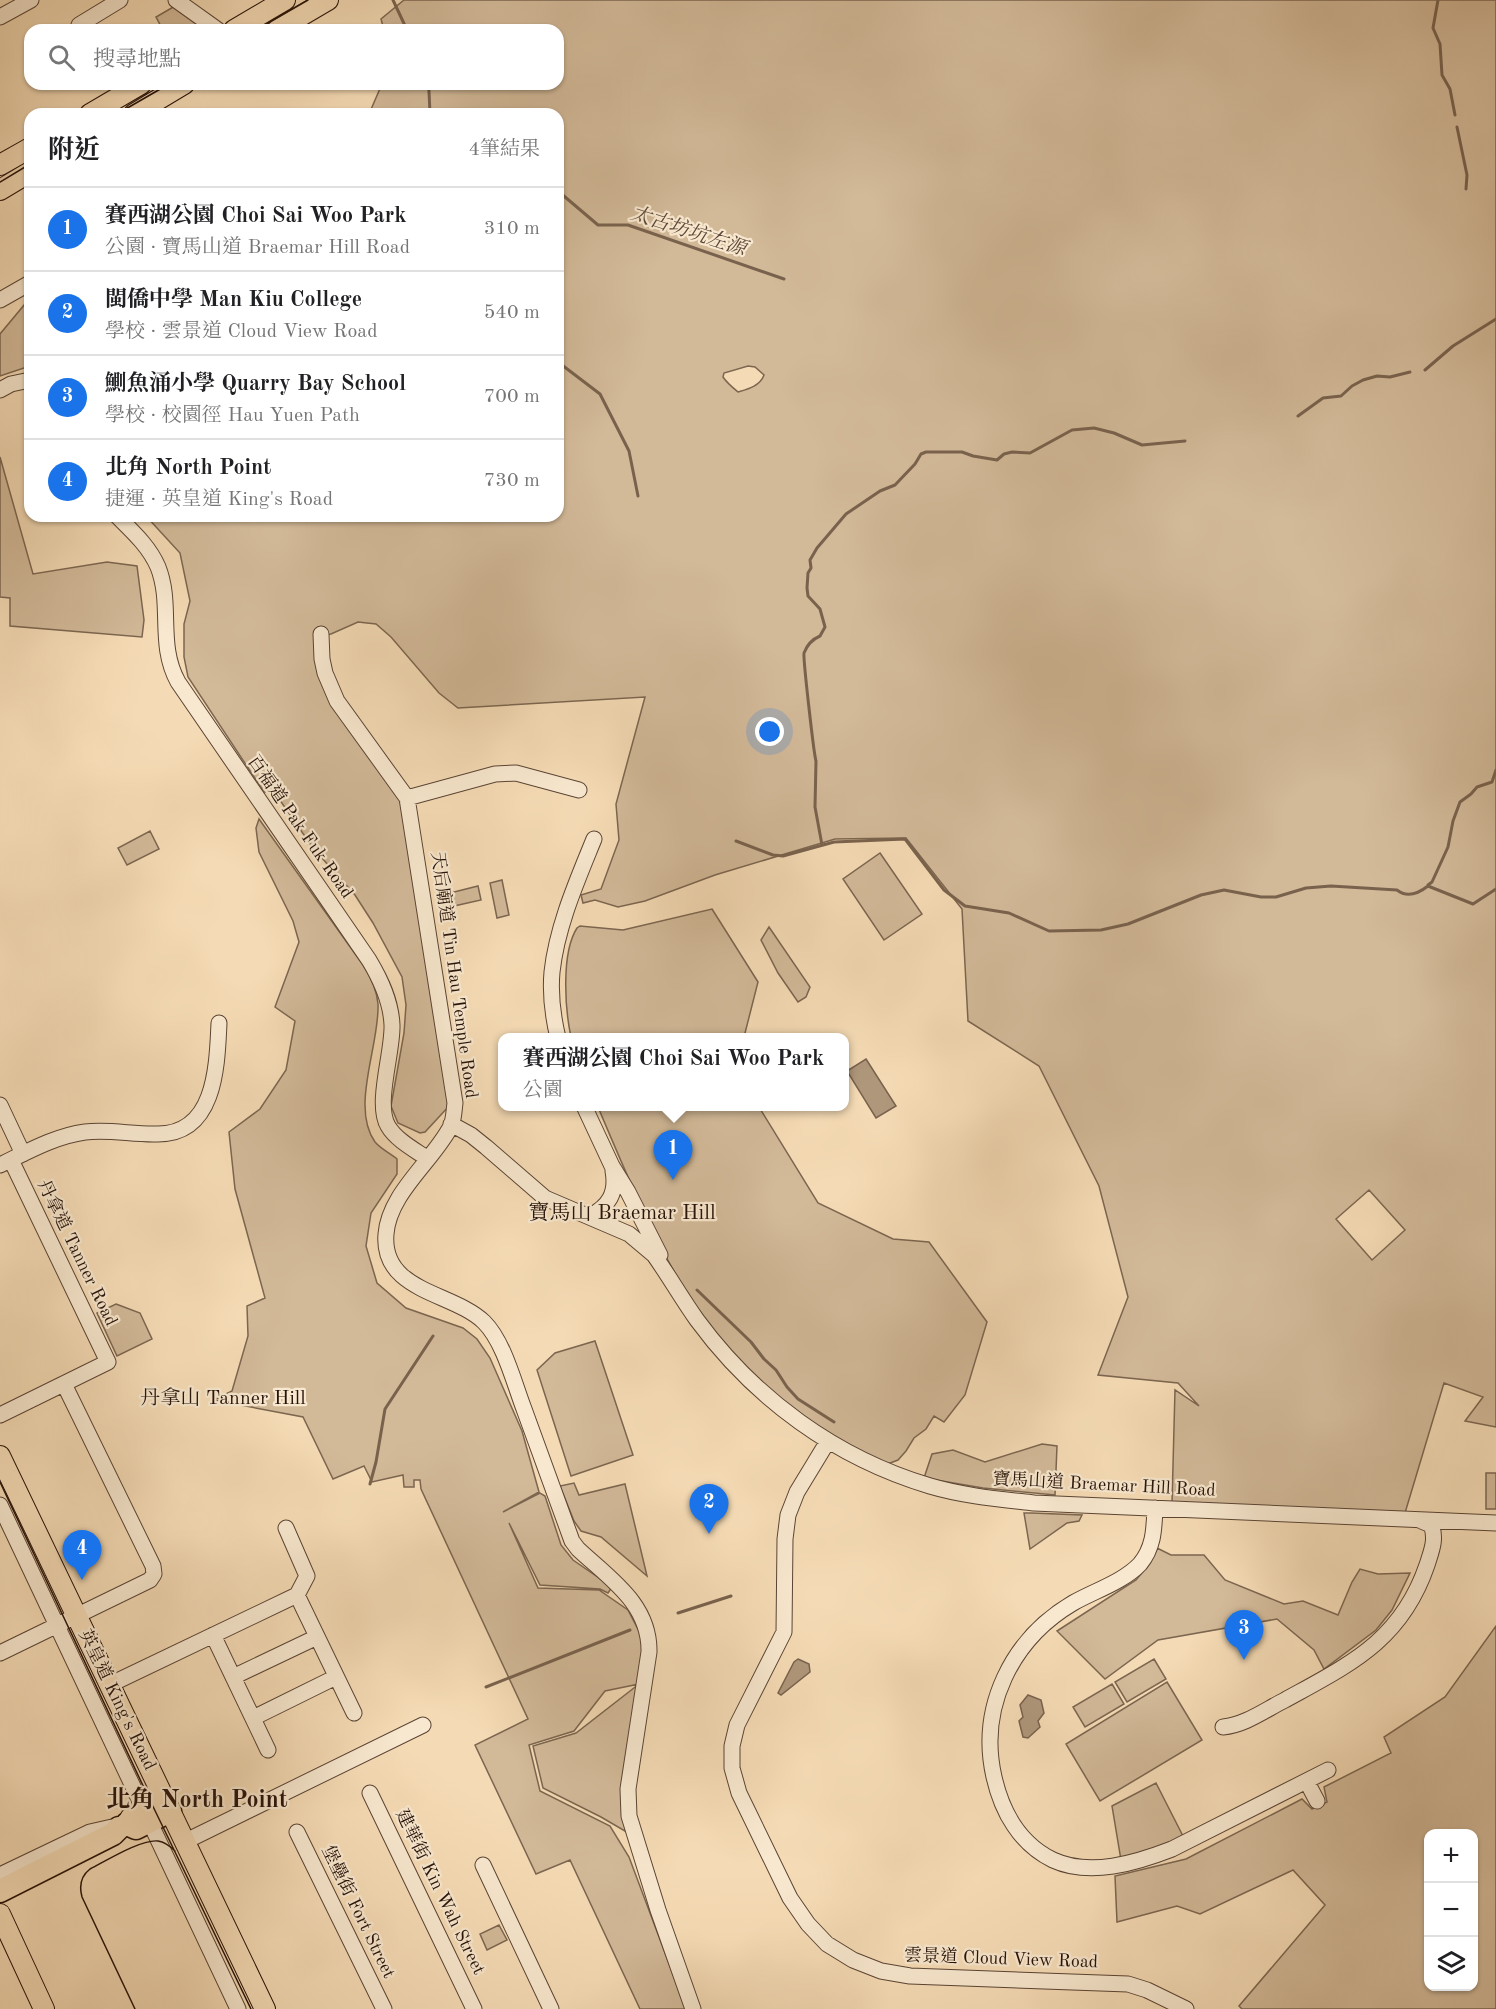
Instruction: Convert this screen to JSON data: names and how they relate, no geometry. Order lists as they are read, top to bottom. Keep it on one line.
{"streets":{"main road":["英皇道 King's Road"],"street":["百福道 Pak Fuk Road","天后廟道 Tin Hau Temple Road","丹拿道 Tanner Road","寶馬山道 Braemar Hill Road","建華街 Kin Wah Street","堡壘街 Fort Street","雲景道 Cloud View Road"]},"crossings":[["百福道 Pak Fuk Road","天后廟道 Tin Hau Temple Road"],["天后廟道 Tin Hau Temple Road","寶馬山道 Braemar Hill Road"],["寶馬山道 Braemar Hill Road","雲景道 Cloud View Road"]],"districts":["寶馬山 Braemar Hill","丹拿山 Tanner Hill","北角 North Point"],"water":["太古坊坑左源"],"page":{"search":"搜尋地點","heading":["附近","4筆結果"],"list":[{"mark":"1","name":"賽西湖公園 Choi Sai Woo Park","note":"公園 · 寶馬山道 Braemar Hill Road","value":"310 m"},{"mark":"2","name":"閩僑中學 Man Kiu College","note":"學校 · 雲景道 Cloud View Road","value":"540 m"},{"mark":"3","name":"鰂魚涌小學 Quarry Bay School","note":"學校 · 校園徑 Hau Yuen Path","value":"700 m"},{"mark":"4","name":"北角 North Point","note":"捷運 · 英皇道 King's Road","value":"730 m"}],"popup":["賽西湖公園 Choi Sai Woo Park","公園"],"pins":["1","2","4","3"],"map_buttons":["+","−"]}}
